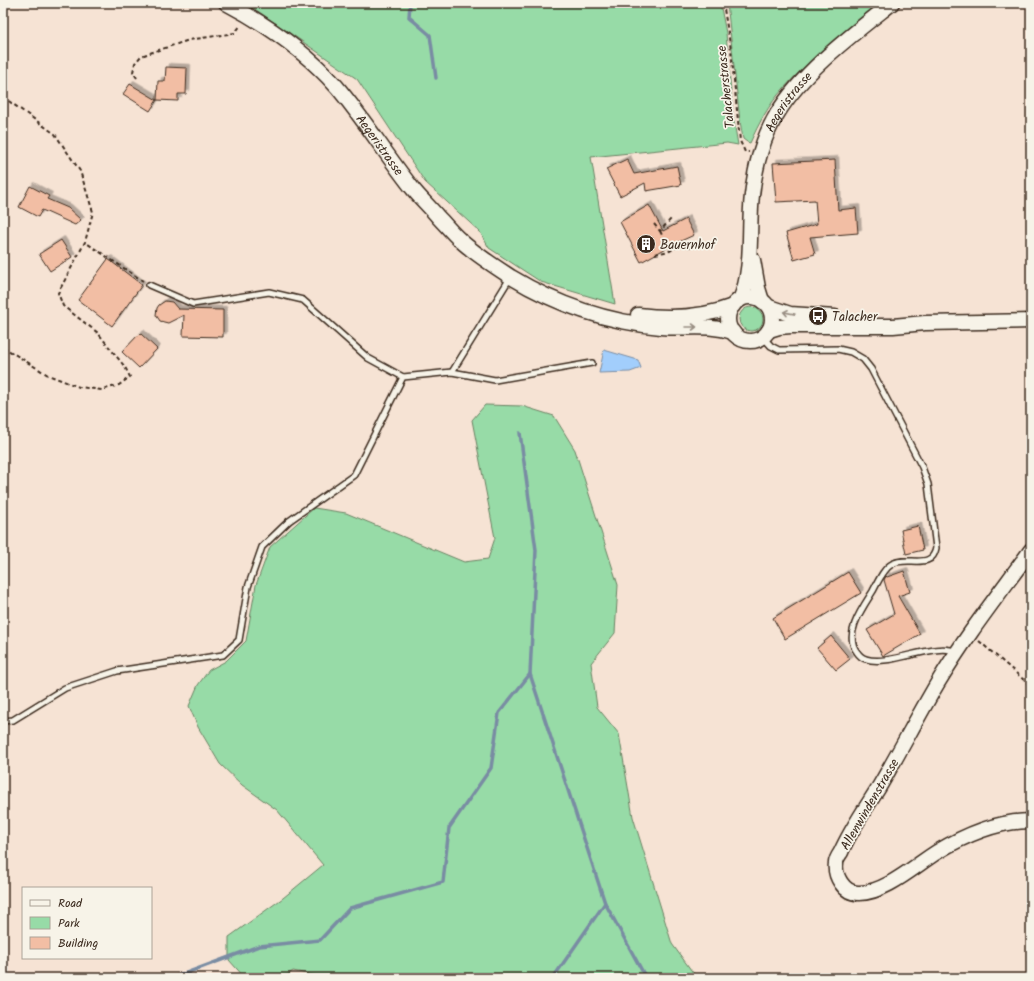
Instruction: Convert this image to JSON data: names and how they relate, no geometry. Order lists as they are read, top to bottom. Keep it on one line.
{"streets":{"main road":["Aegeristrasse","Allenwindenstrasse"],"path":["Talacherstrasse"]},"crossings":[["Talacherstrasse","Aegeristrasse"]],"places":{"building":["Bauernhof"],"bus stop":["Talacher"]},"legend":["Road","Park","Building"]}
